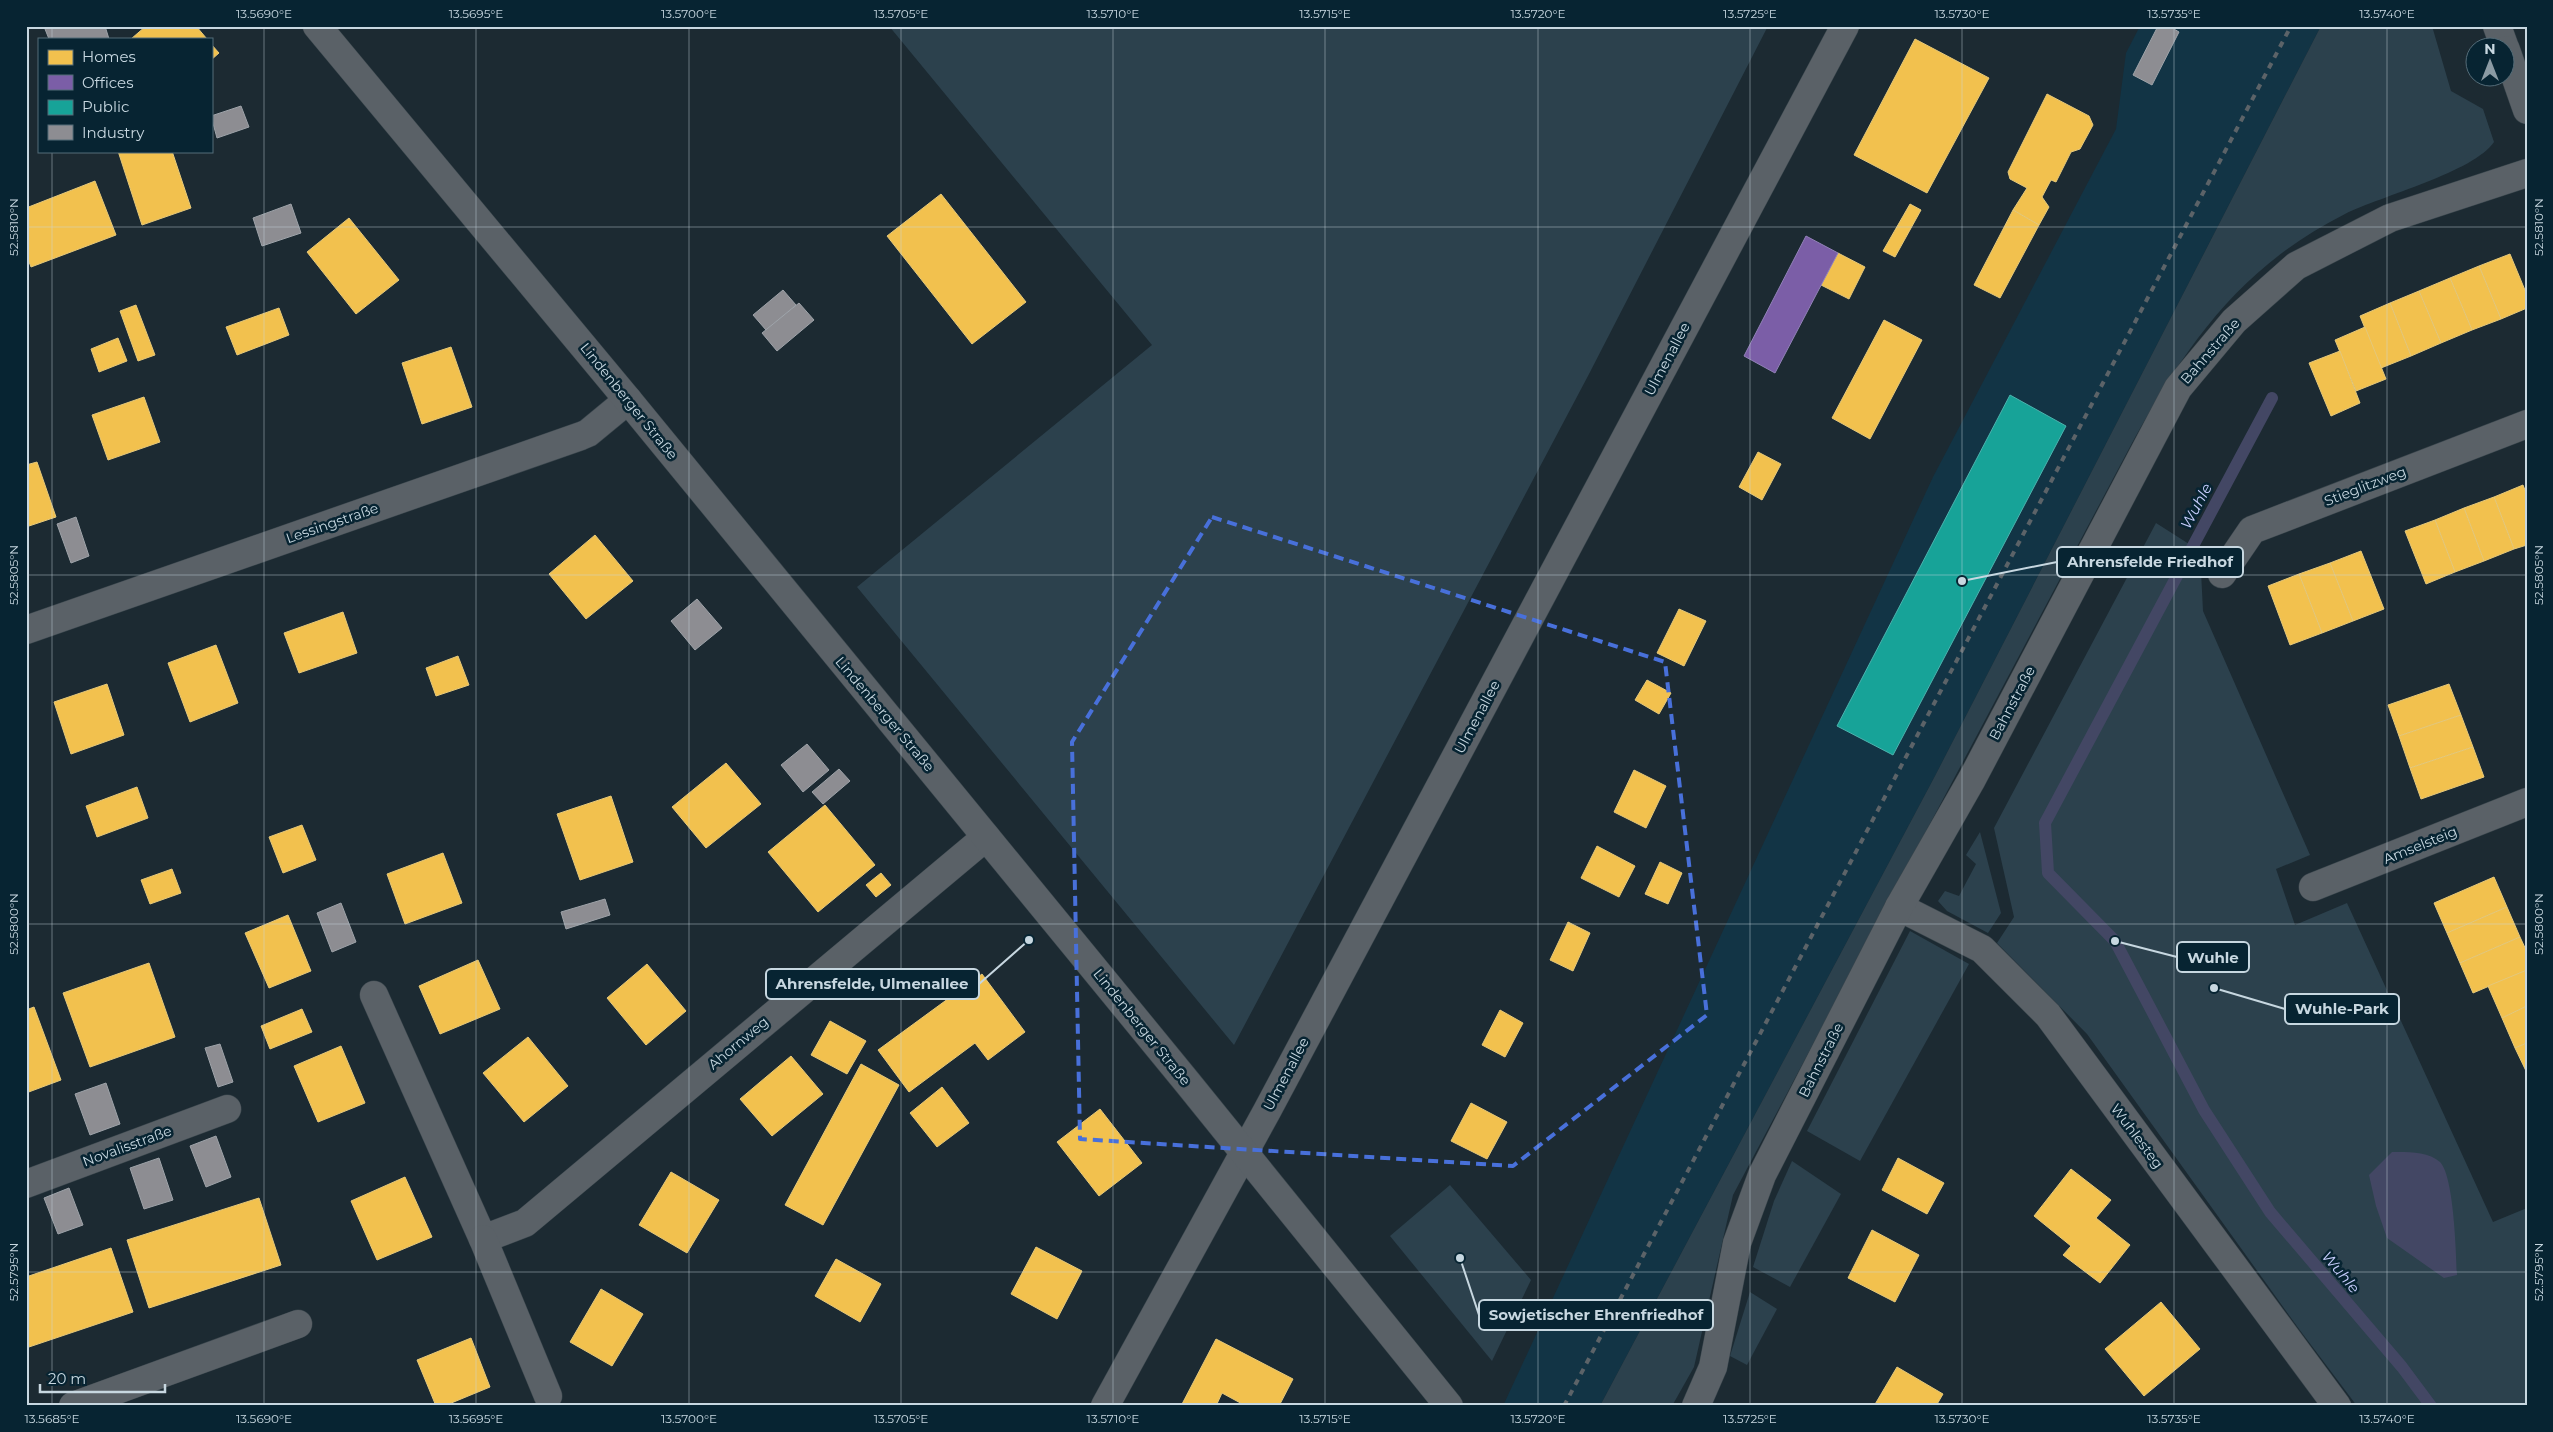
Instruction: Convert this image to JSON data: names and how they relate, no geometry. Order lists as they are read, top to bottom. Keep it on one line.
{"streets":{"street":["Bahnstraße","Ulmenallee","Lindenberger Straße","Stieglitzweg","Lessingstraße","Amselsteig","Ahornweg","Wuhlesteg","Novalisstraße"]},"crossings":[["Bahnstraße","Wuhlesteg"],["Ulmenallee","Lindenberger Straße"],["Lindenberger Straße","Lessingstraße"],["Lindenberger Straße","Ahornweg"]],"water":["Wuhle"],"places":["Ahrensfelde Friedhof","Ahrensfelde, Ulmenallee","Wuhle","Wuhle-Park","Sowjetischer Ehrenfriedhof"],"legend":["Homes","Offices","Public","Industry"],"scale_bar":"20 m","north":"top","coordinates":["13.5690°E","13.5695°E","13.5700°E","13.5705°E","13.5710°E","13.5715°E","13.5720°E","13.5725°E","13.5730°E","13.5735°E","13.5740°E","52.5810°N","52.5805°N","52.5800°N","52.5795°N","13.5685°E"]}
